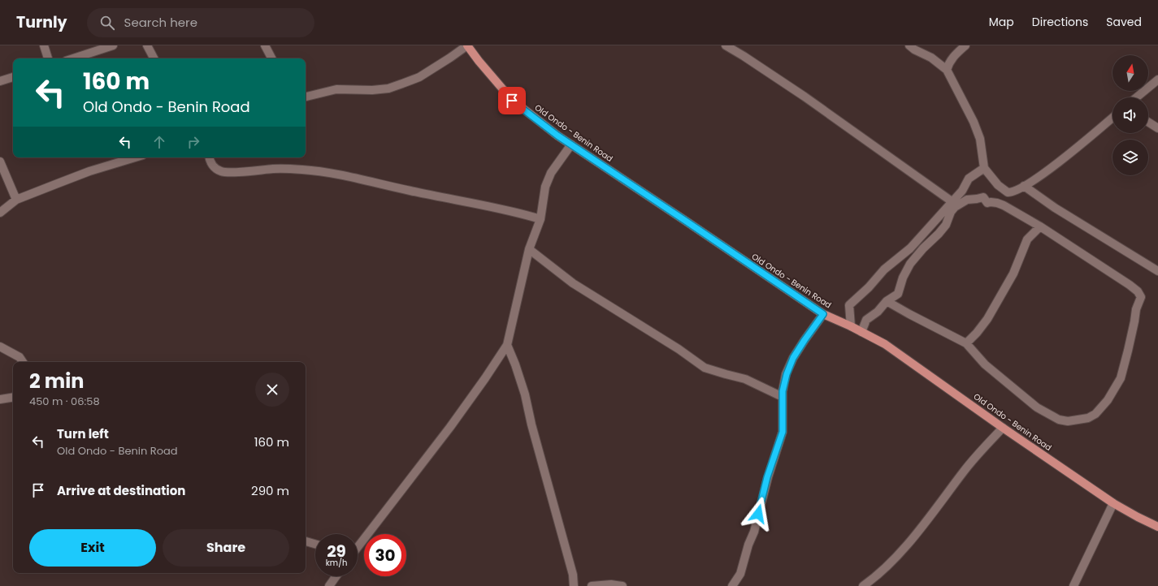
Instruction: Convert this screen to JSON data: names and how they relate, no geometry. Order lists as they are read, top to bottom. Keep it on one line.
{"streets":{"main road":["Old Ondo - Benin Road"]},"north":"top","page":{"header":"Turnly","search":"Search here","nav":["Map","Directions","Saved"],"turn":["160 m","Old Ondo - Benin Road"],"heading":["2 min","450 m · 06:58"],"list":[{"name":"Turn left","note":"Old Ondo - Benin Road","value":"160 m"},{"name":"Arrive at destination","value":"290 m"}],"buttons":["Exit","Share"],"speed":"29 km/h","limit":"30"}}
